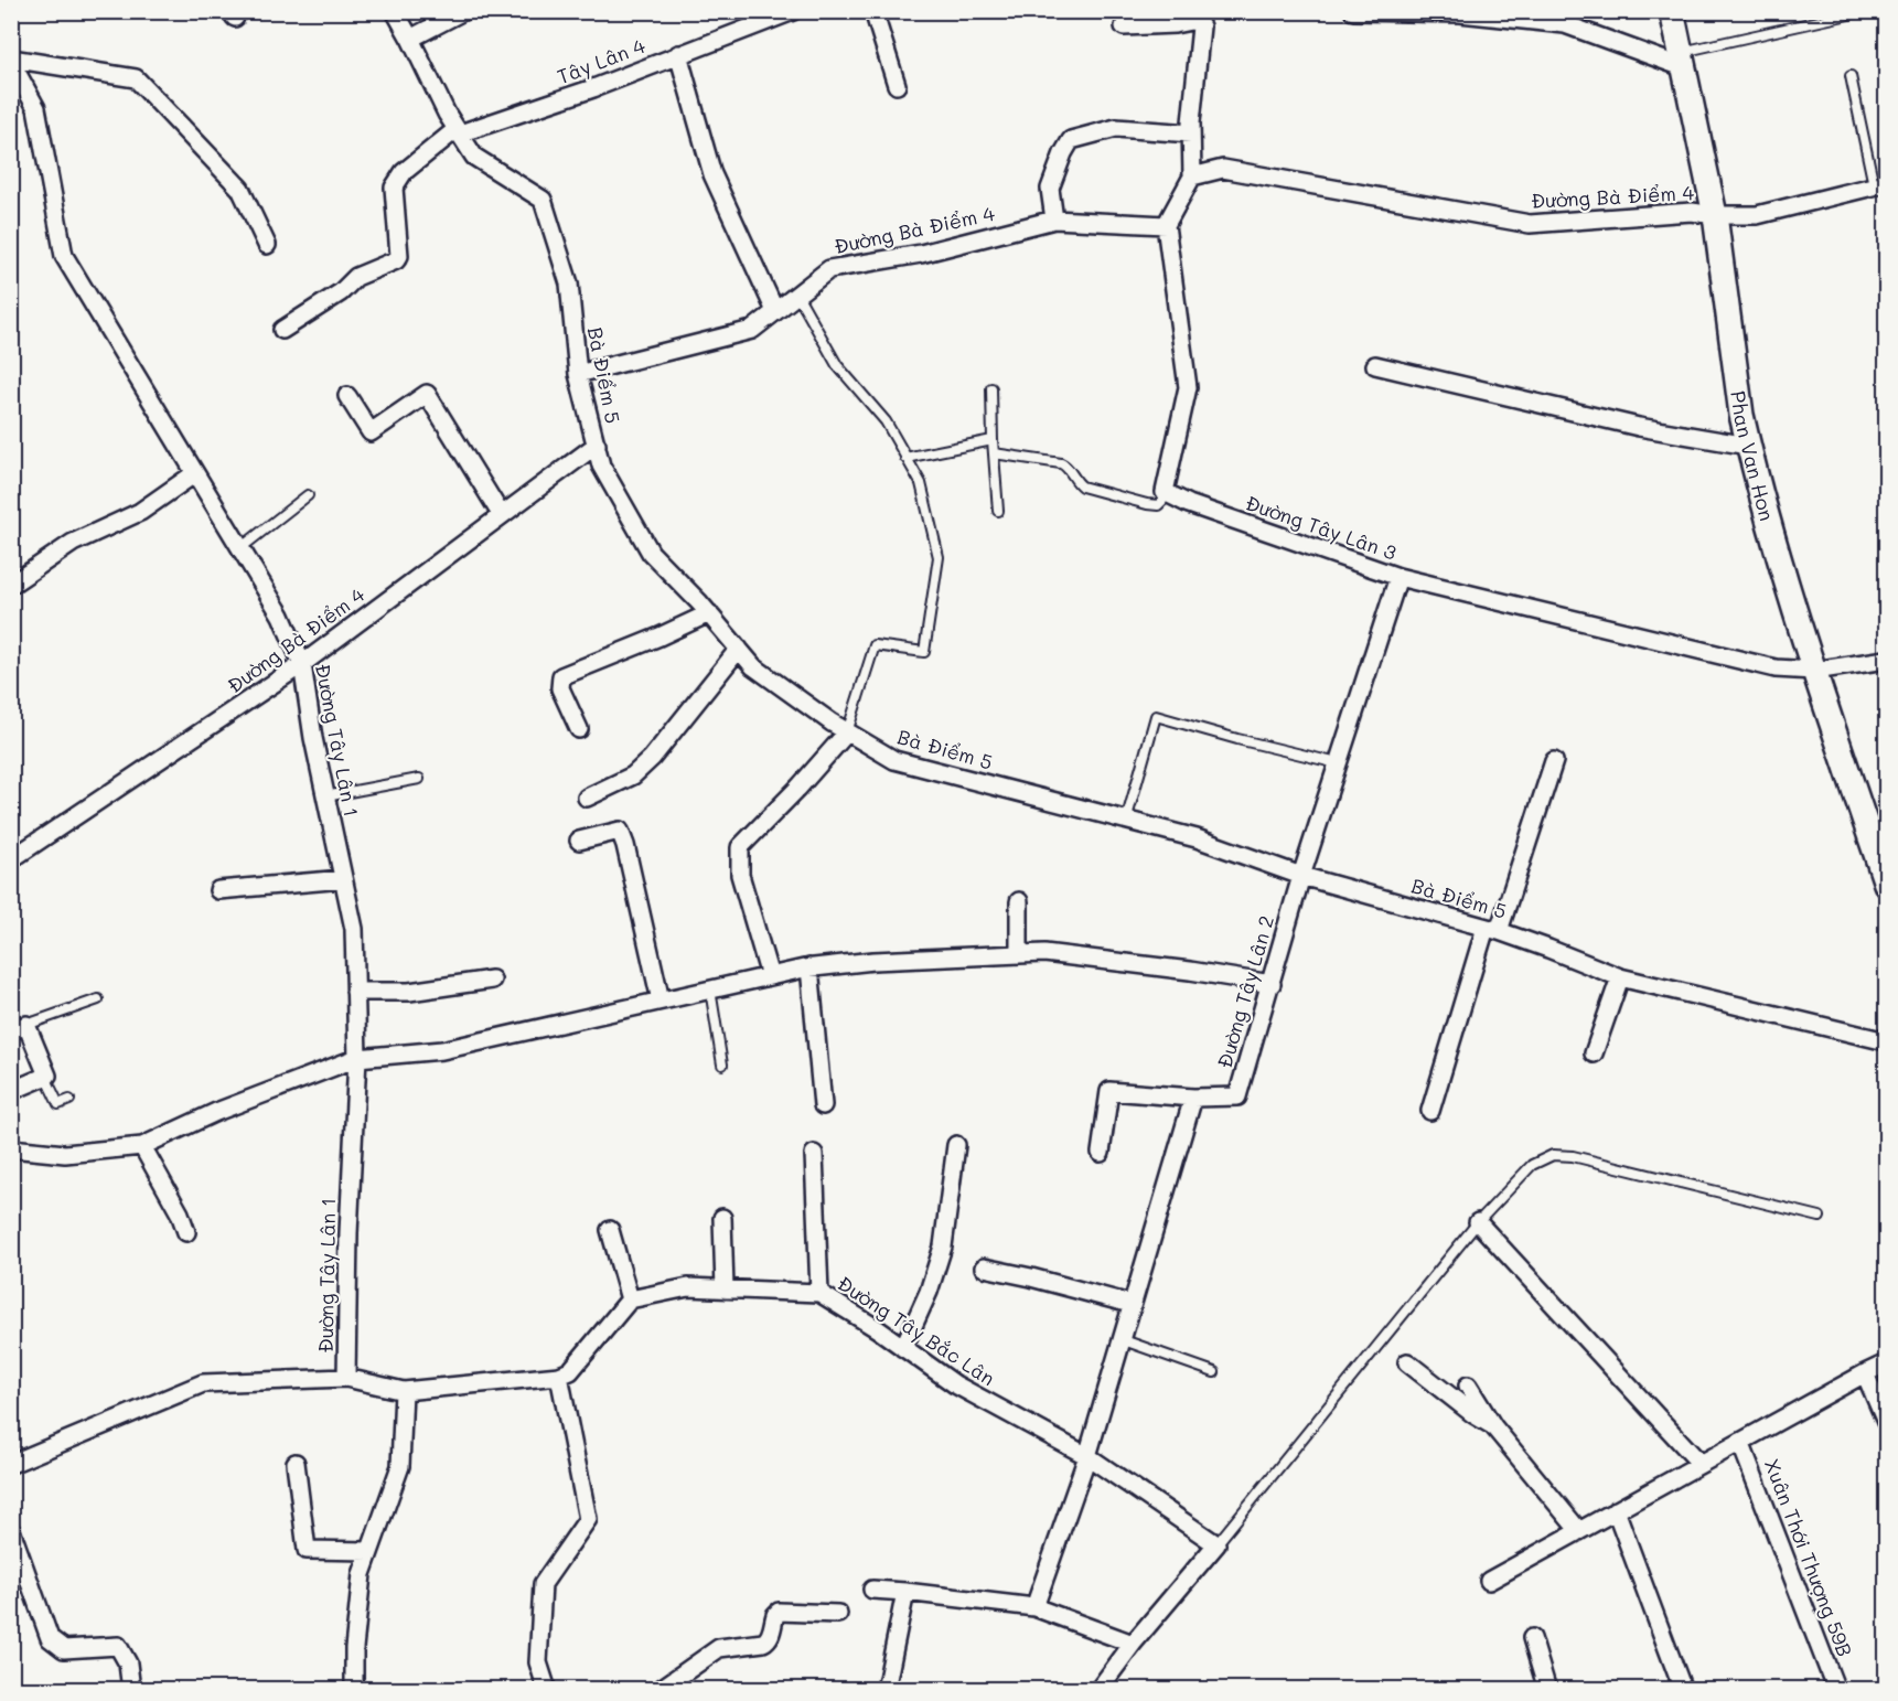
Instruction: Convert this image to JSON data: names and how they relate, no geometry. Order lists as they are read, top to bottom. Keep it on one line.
{"streets":{"main road":["Phan Van Hon"],"street":["Tây Lân 4","Đường Bà Điểm 4","Bà Điểm 5","Đường Tây Lân 3","Đường Tây Lân 1","Đường Tây Lân 2","Đường Tây Bắc Lân","Xuân Thới Thượng 59B"]},"crossings":[["Tây Lân 4","Bà Điểm 5"],["Đường Bà Điểm 4","Bà Điểm 5"],["Đường Bà Điểm 4","Phan Van Hon"],["Đường Bà Điểm 4","Đường Tây Lân 1"],["Bà Điểm 5","Đường Tây Lân 2"],["Phan Van Hon","Đường Tây Lân 3"],["Đường Tây Lân 3","Đường Tây Lân 2"]]}
